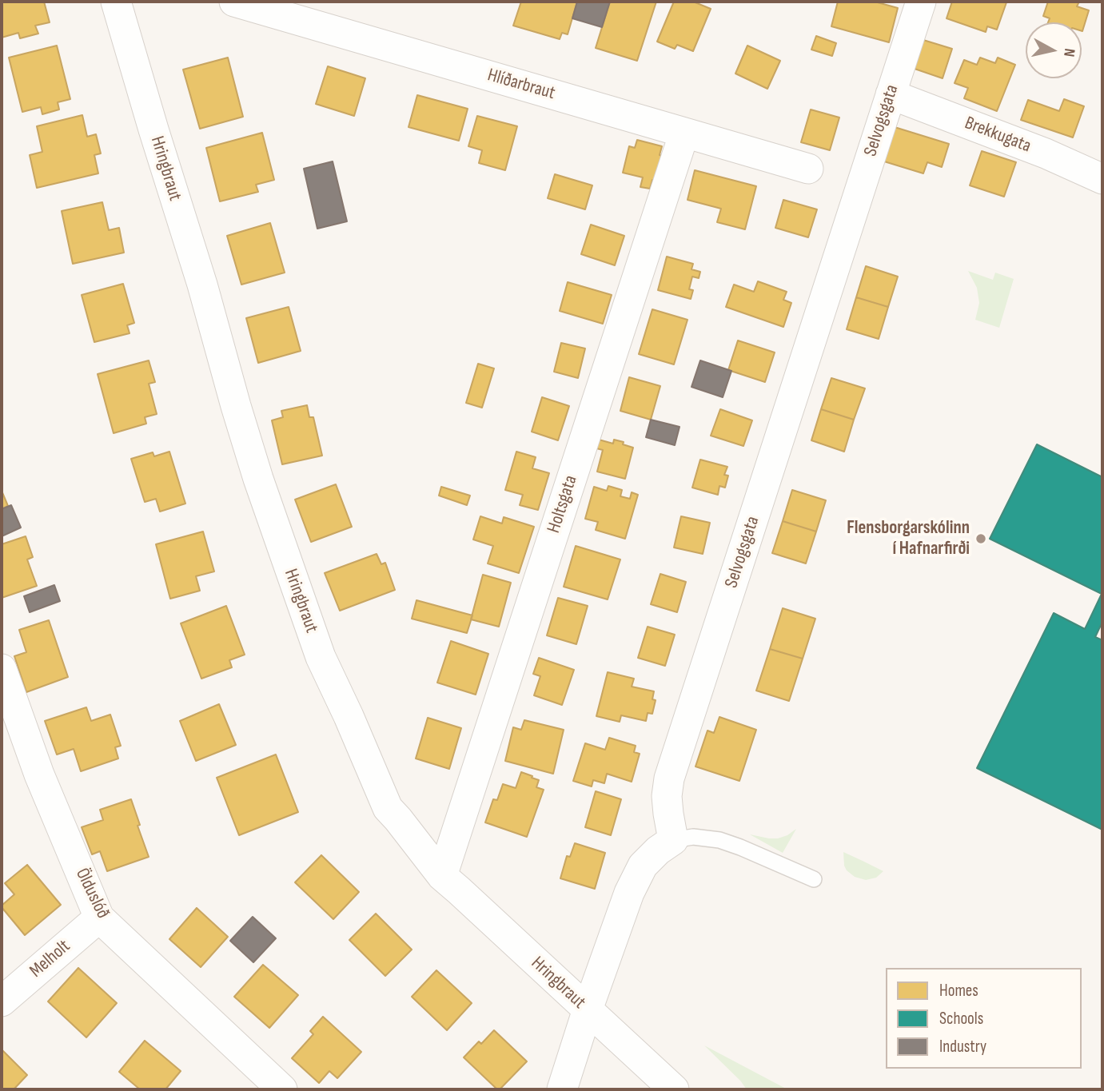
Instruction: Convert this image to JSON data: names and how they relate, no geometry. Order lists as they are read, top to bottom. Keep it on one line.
{"streets":{"street":["Hlíðarbraut","Selvogsgata","Brekkugata","Hringbraut","Holtsgata","Ölduslóð","Melholt"]},"crossings":[["Hlíðarbraut","Holtsgata"],["Selvogsgata","Brekkugata"],["Hringbraut","Holtsgata"],["Ölduslóð","Melholt"]],"places":["Flensborgarskólinn í Hafnarfirði"],"legend":["Homes","Schools","Industry"],"north":"right"}
